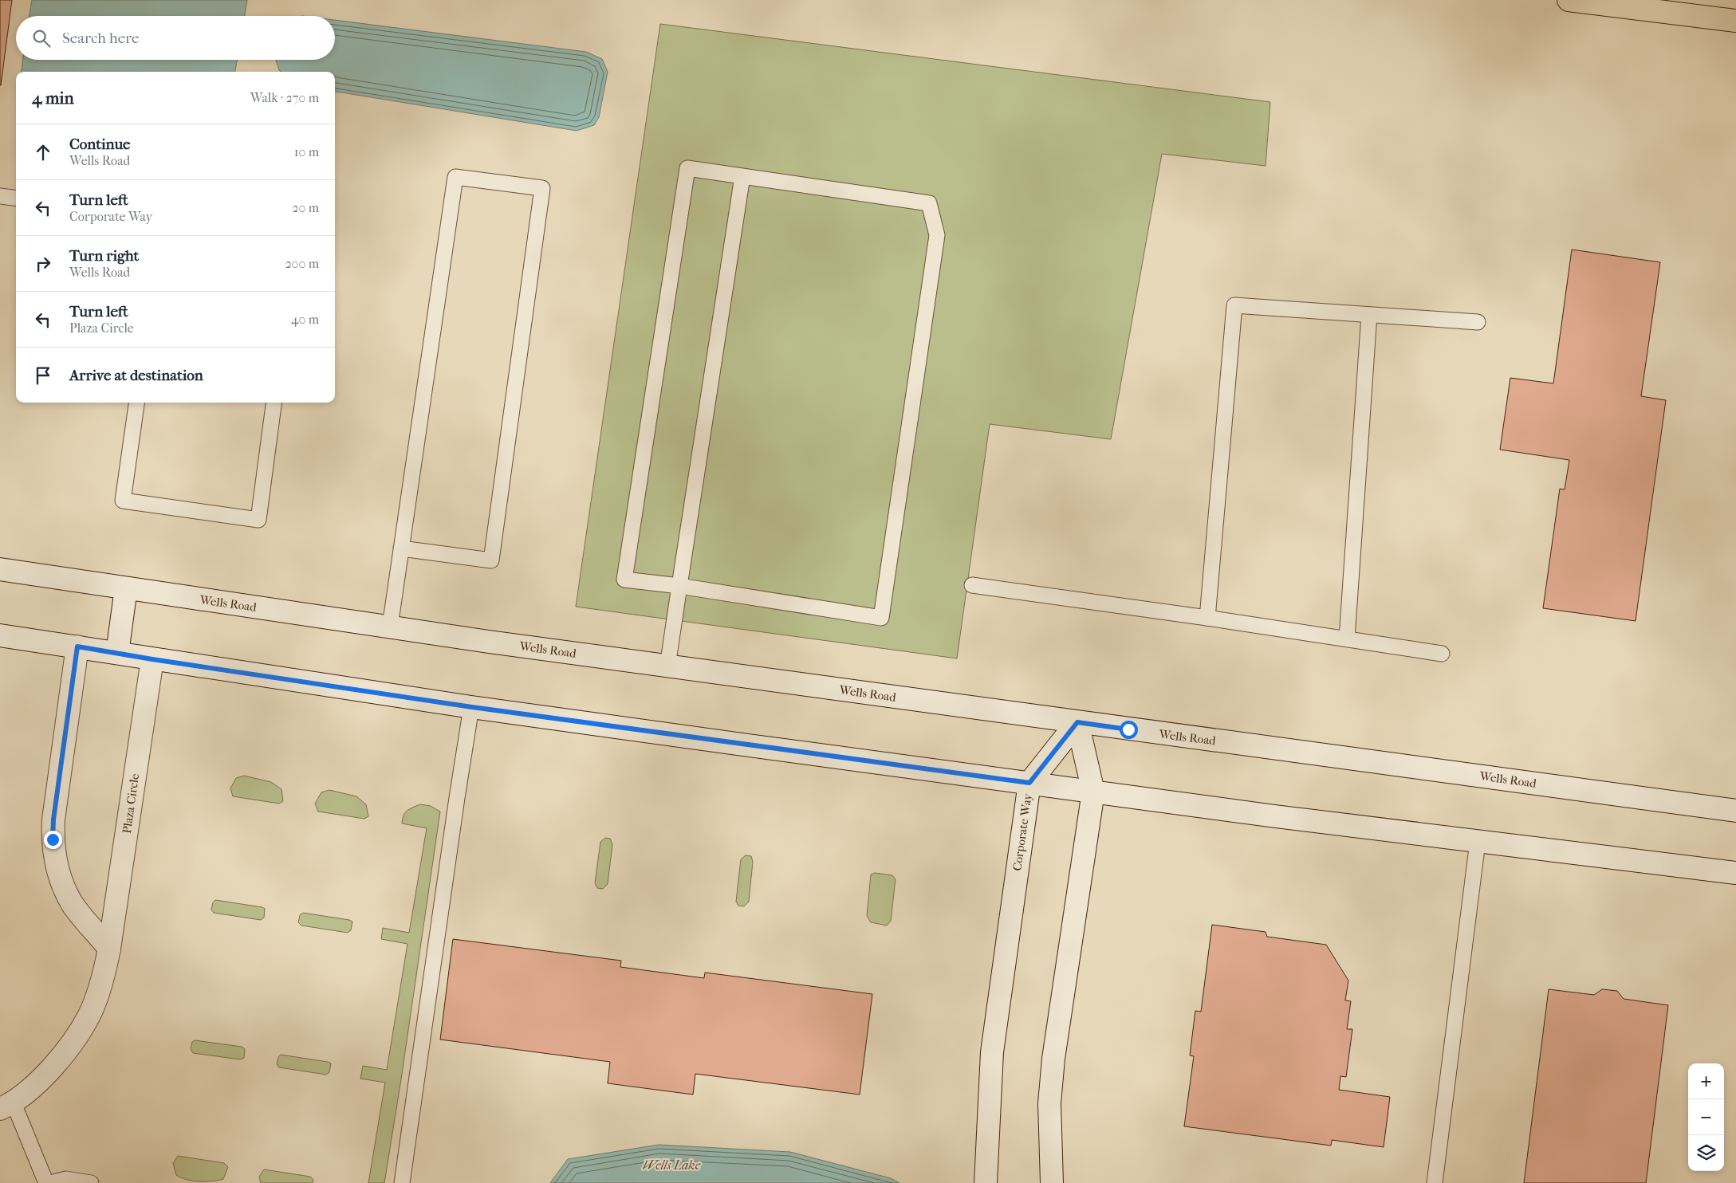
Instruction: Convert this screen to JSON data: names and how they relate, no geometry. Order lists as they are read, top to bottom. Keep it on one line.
{"streets":{"main road":["Wells Road","Plaza Circle","Corporate Way"]},"crossings":[["Wells Road","Corporate Way"]],"water":["Wells Lake"],"page":{"search":"Search here","heading":["4 min","Walk · 270 m"],"list":[["Continue","Wells Road","10 m"],["Turn left","Corporate Way","20 m"],["Turn right","Wells Road","200 m"],["Turn left","Plaza Circle","40 m"],"Arrive at destination"],"map_buttons":["+","−"]}}
